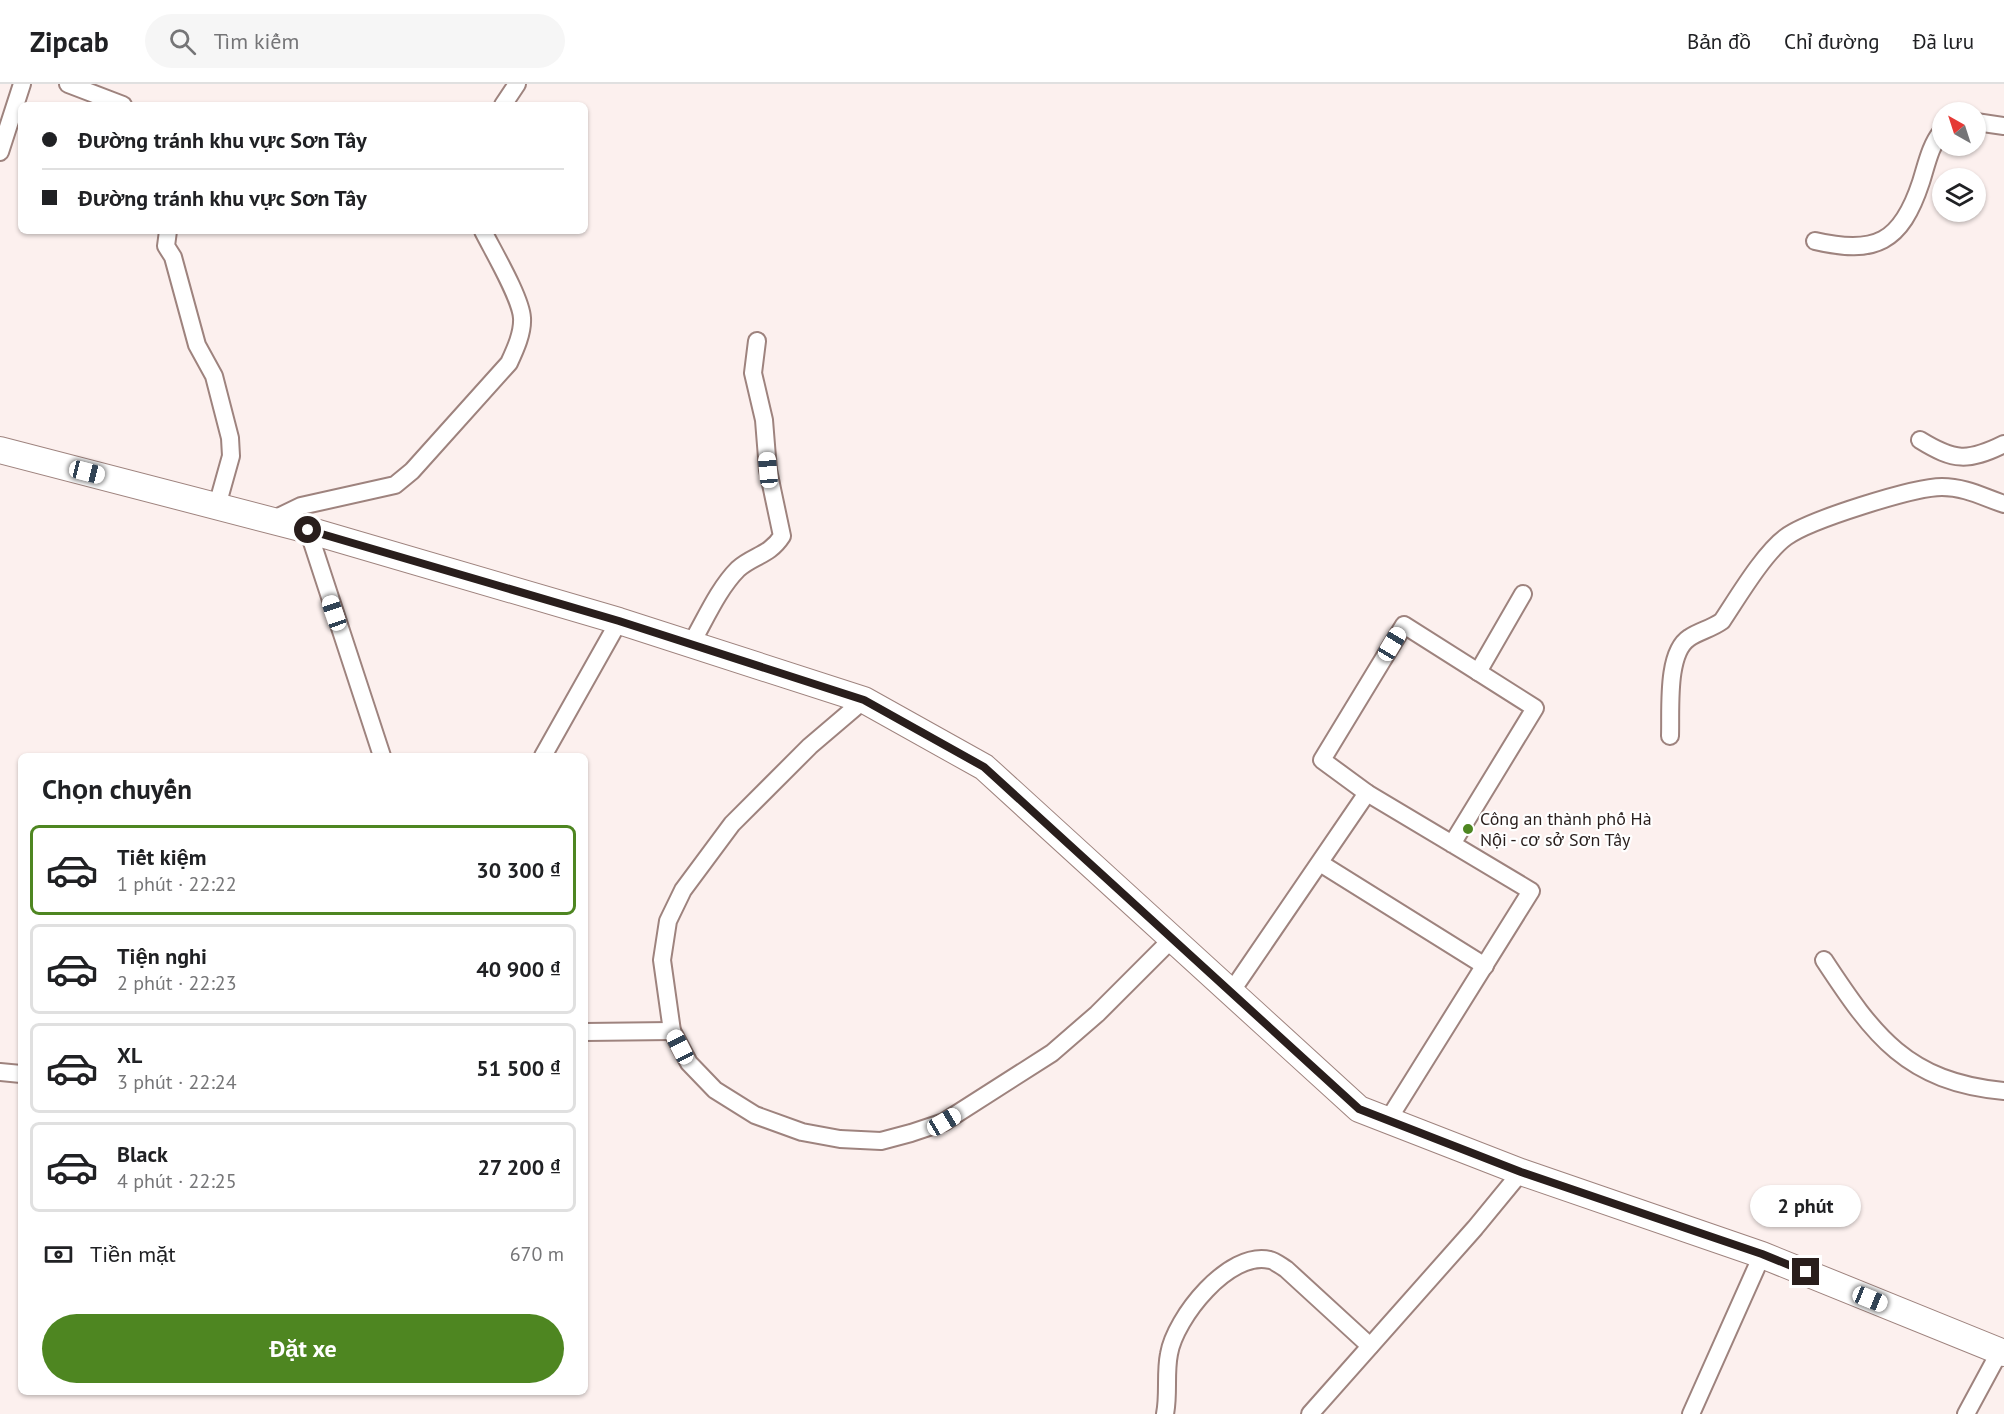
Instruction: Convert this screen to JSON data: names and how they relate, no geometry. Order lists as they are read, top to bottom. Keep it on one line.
{"places":["Công an thành phố Hà Nội - cơ sở Sơn Tây"],"north":"top left","page":{"header":"Zipcab","search":"Tìm kiếm","nav":["Bản đồ","Chỉ đường","Đã lưu"],"banner":["Đường tránh khu vực Sơn Tây","Đường tránh khu vực Sơn Tây"],"heading":"Chọn chuyến","list":[{"name":"Tiết kiệm","note":"1 phút · 22:22","value":"30 300 ₫"},{"name":"Tiện nghi","note":"2 phút · 22:23","value":"40 900 ₫"},{"name":"XL","note":"3 phút · 22:24","value":"51 500 ₫"},{"name":"Black","note":"4 phút · 22:25","value":"27 200 ₫"}],"bubble":"2 phút","pay":["Tiền mặt","670 m"],"buttons":"Đặt xe"}}
